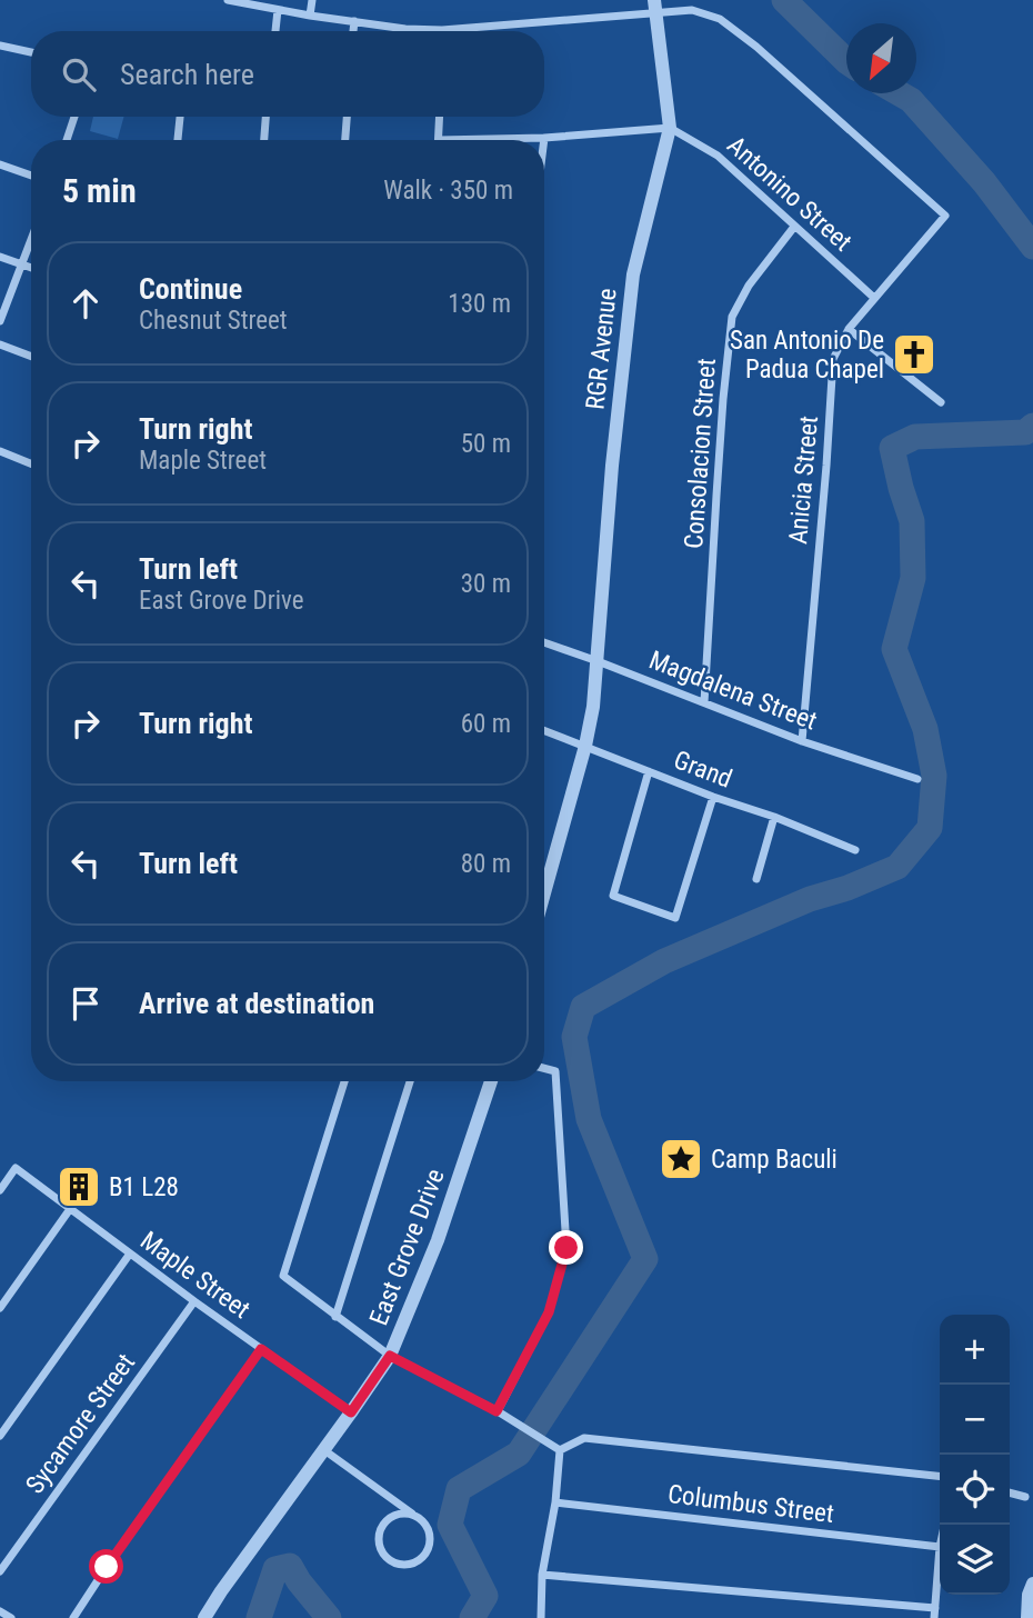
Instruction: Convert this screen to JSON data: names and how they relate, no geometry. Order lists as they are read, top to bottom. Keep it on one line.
{"streets":{"street":["Antonino Street","RGR Avenue","Consolacion Street","Anicia Street","Magdalena Street","Grand","East Grove Drive","Maple Street","Sycamore Street","Columbus Street"]},"crossings":[["Antonino Street","RGR Avenue"],["Antonino Street","Consolacion Street"],["Antonino Street","Anicia Street"],["RGR Avenue","Anicia Street"],["RGR Avenue","Magdalena Street"],["RGR Avenue","Grand"],["Consolacion Street","Magdalena Street"],["Anicia Street","Magdalena Street"],["East Grove Drive","Maple Street"],["Maple Street","Sycamore Street"]],"places":{"church":["San Antonio De Padua Chapel"],"place":["Camp Baculi"],"building":["B1 L28"]},"north":"bottom left","page":{"search":"Search here","heading":["5 min","Walk · 350 m"],"list":[["Continue","Chesnut Street","130 m"],["Turn right","Maple Street","50 m"],["Turn left","East Grove Drive","30 m"],["Turn right","60 m"],["Turn left","80 m"],"Arrive at destination"],"map_buttons":["+","−"]}}
